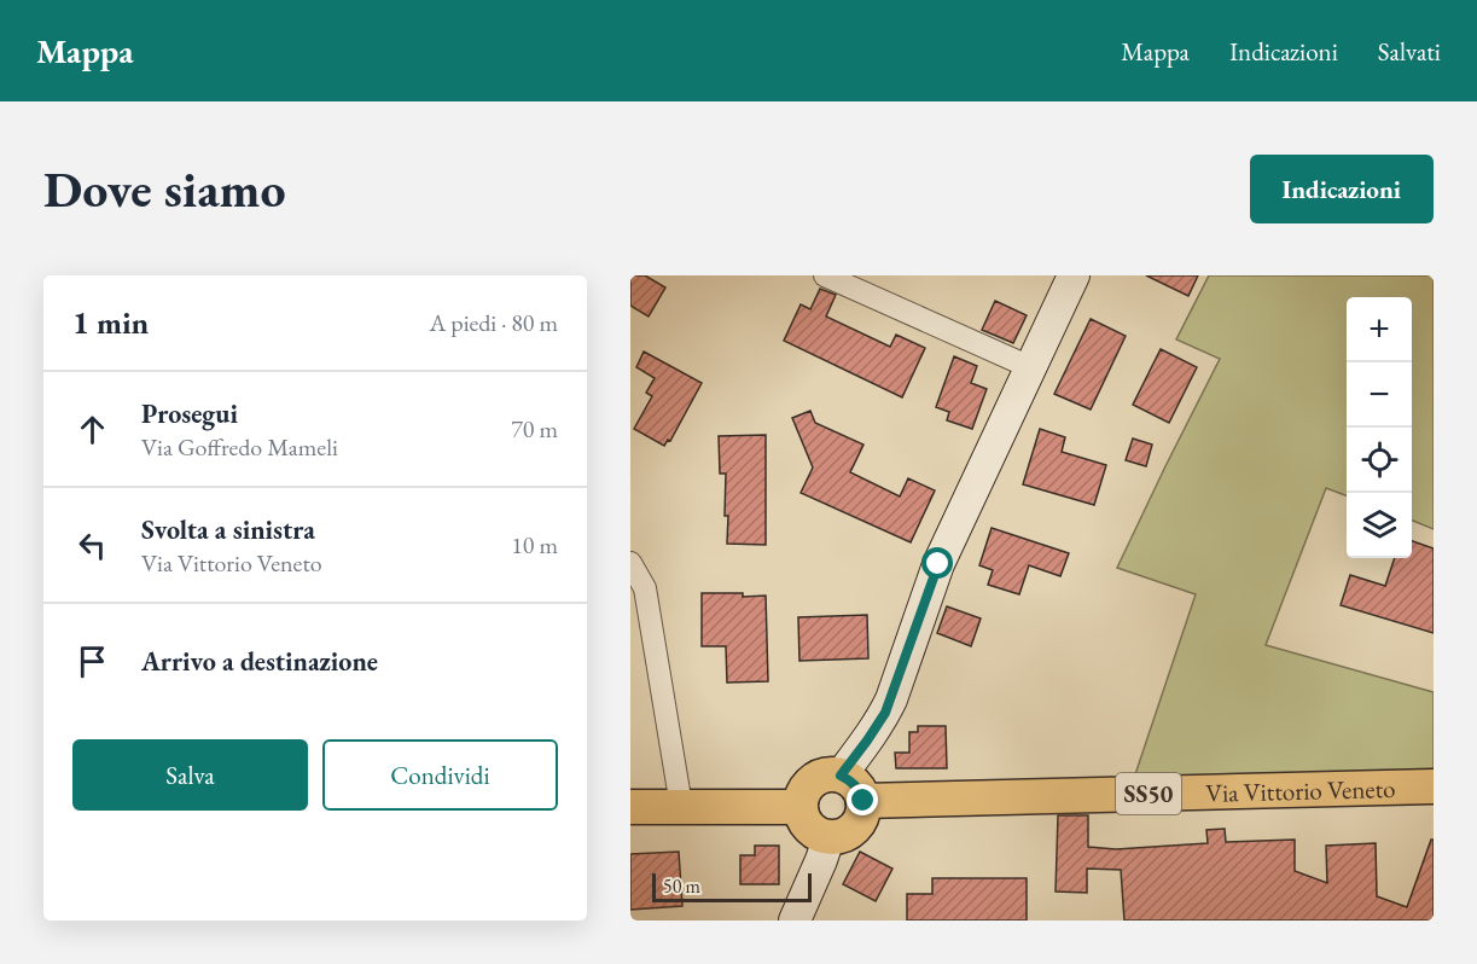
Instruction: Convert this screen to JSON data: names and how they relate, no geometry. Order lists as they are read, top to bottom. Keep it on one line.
{"streets":{"main road":["Via Vittorio Veneto","SS50"]},"scale_bar":"50 m","page":{"header":"Mappa","nav":["Mappa","Indicazioni","Salvati"],"buttons":["Indicazioni",["Salva","Condividi"]],"title":"Dove siamo","heading":["1 min","A piedi · 80 m"],"map_buttons":["+","−"],"list":[["Prosegui","Via Goffredo Mameli","70 m"],["Svolta a sinistra","Via Vittorio Veneto","10 m"],"Arrivo a destinazione"],"scale":"50 m"}}
